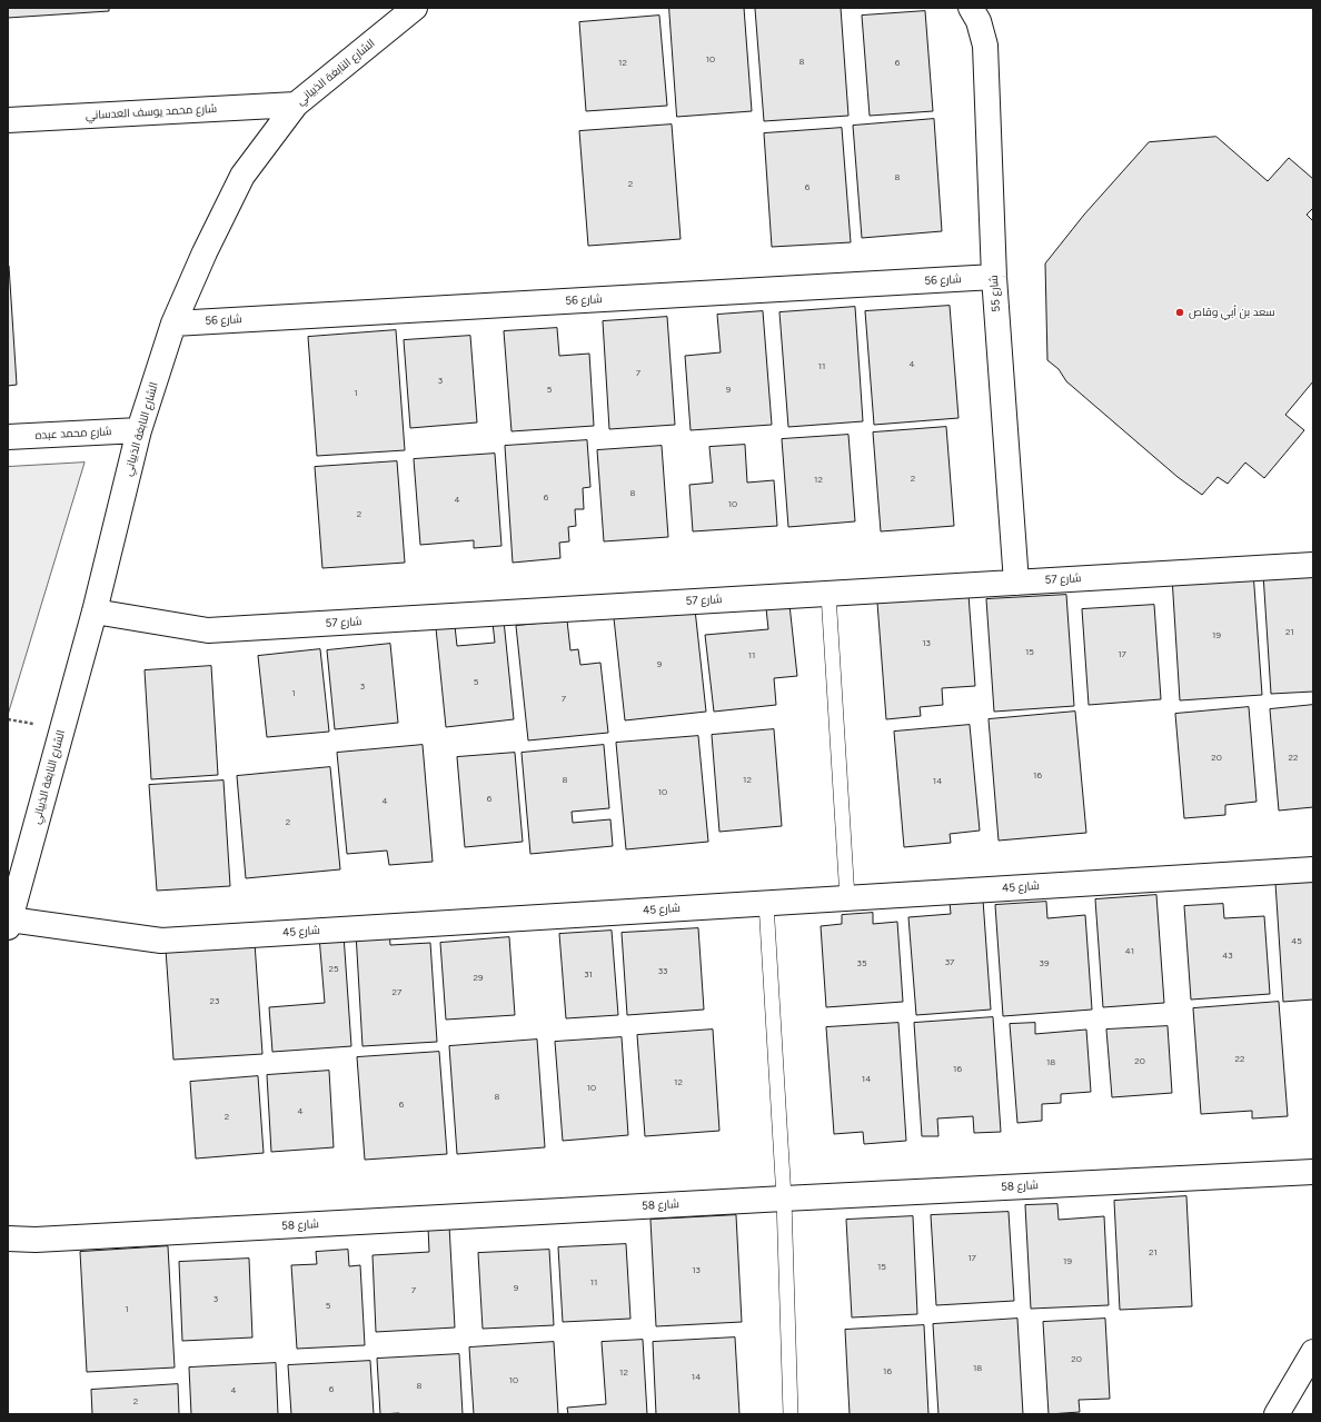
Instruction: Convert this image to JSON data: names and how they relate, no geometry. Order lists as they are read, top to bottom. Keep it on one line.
{"streets":{"street":["الشارع النابغة الذبياني","شارع محمد يوسف العدساني","شارع 56","شارع 55","شارع محمد عبده","شارع 57","شارع 45","شارع 58"]},"crossings":[["الشارع النابغة الذبياني","شارع محمد يوسف العدساني"],["الشارع النابغة الذبياني","شارع 56"],["الشارع النابغة الذبياني","شارع محمد عبده"],["الشارع النابغة الذبياني","شارع 57"],["الشارع النابغة الذبياني","شارع 45"],["شارع 56","شارع 55"],["شارع 55","شارع 57"]],"places":["سعد بن أبي وقاص"],"house_numbers":["10","8","12","6","8","2","6","4","11","7","3","5","9","1","2","12","8","6","4","10","2","21","19","13","15","17","11","9","5","3","1","7","20","22","16","8","12","14","10","6","4","2","45","41","43","37","35","39","25","33","31","29","27","23","22","20","18","16","14","12","10","8","6","4","2","21","17","19","15","13","11","9","7","3","5","1","20","18","16","12","14","10","8","6","4","2"]}
